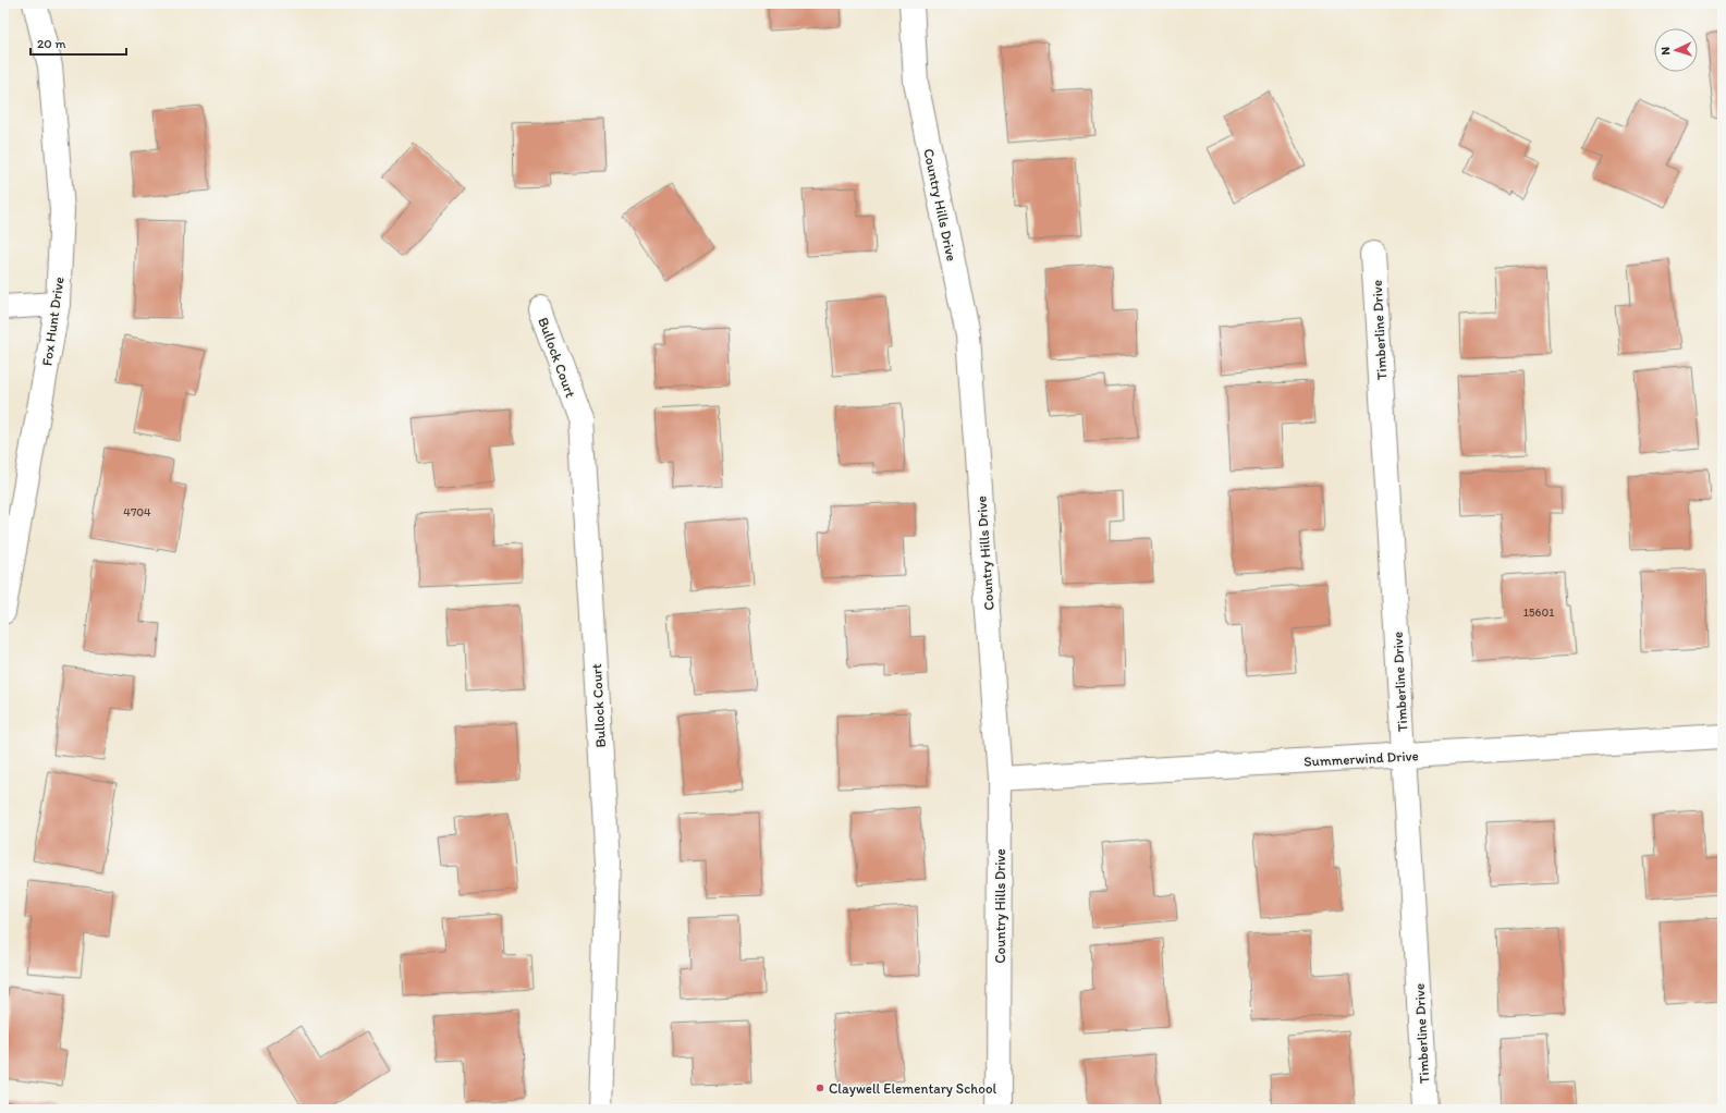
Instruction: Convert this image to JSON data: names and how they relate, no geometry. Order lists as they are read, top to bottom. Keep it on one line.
{"streets":{"street":["Country Hills Drive","Fox Hunt Drive","Timberline Drive","Bullock Court","Summerwind Drive"]},"crossings":[["Country Hills Drive","Summerwind Drive"],["Timberline Drive","Summerwind Drive"]],"places":["Claywell Elementary School"],"house_numbers":["4704","15601"],"scale_bar":"20 m","north":"left"}
